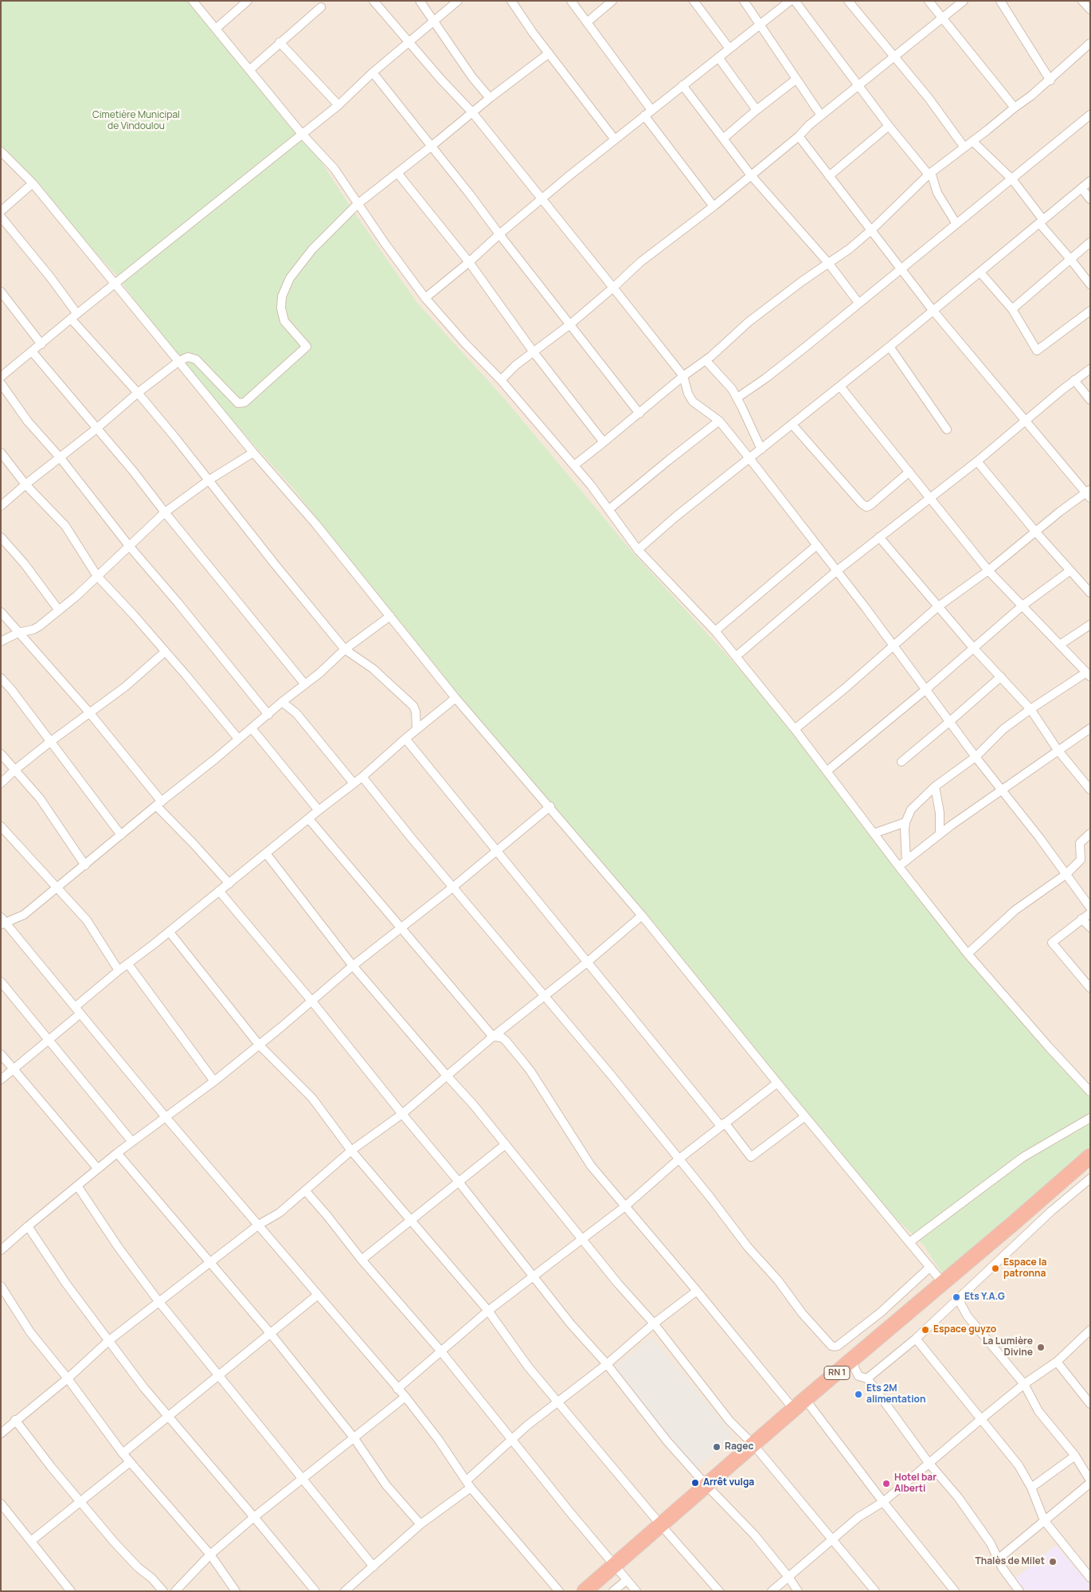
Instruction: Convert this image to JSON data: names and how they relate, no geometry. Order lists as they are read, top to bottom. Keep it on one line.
{"streets":{"highway":["RN 1"]},"parks":["Cimetière Municipal de Vindoulou"],"places":["Espace la patronna","Ets Y.A.G","Espace guyzo","La Lumière Divine","Ets 2M alimentation","Ragec","Arrêt vulga","Hotel bar Alberti","Thalès de Milet"]}
